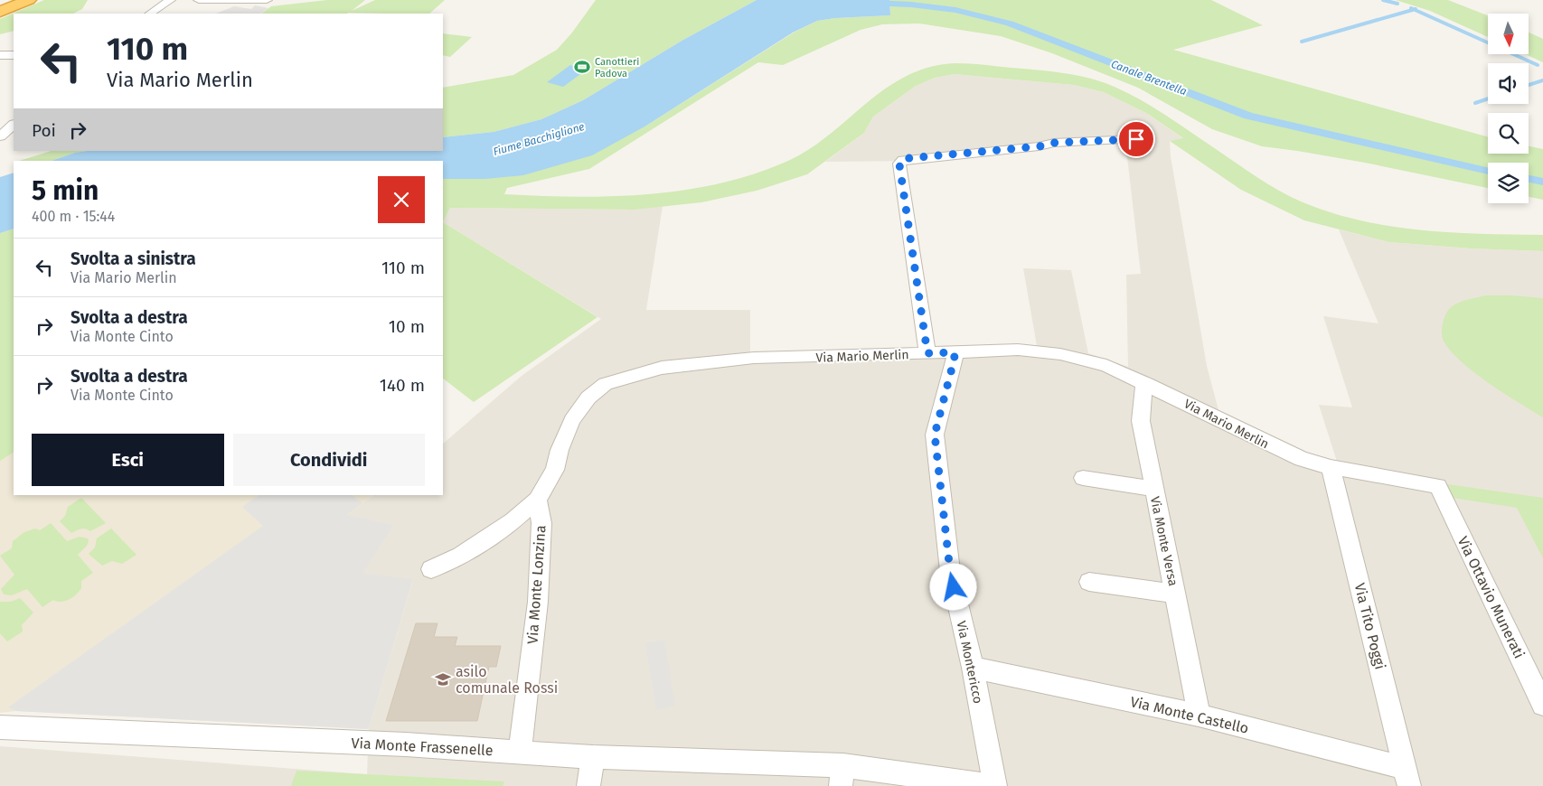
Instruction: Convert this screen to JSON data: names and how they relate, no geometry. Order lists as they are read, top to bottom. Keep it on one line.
{"streets":{"street":["Via Mario Merlin","Via Monte Versa","Via Monte Lonzina","Via Ottavio Munerati","Via Tito Poggi","Via Montericco","Via Monte Castello","Via Monte Frassenelle"]},"crossings":[["Via Mario Merlin","Via Monte Versa"],["Via Mario Merlin","Via Monte Lonzina"],["Via Mario Merlin","Via Ottavio Munerati"],["Via Mario Merlin","Via Tito Poggi"],["Via Mario Merlin","Via Montericco"],["Via Monte Versa","Via Monte Castello"],["Via Monte Lonzina","Via Monte Frassenelle"],["Via Tito Poggi","Via Monte Castello"],["Via Montericco","Via Monte Castello"]],"water":["Canale Brentella","Fiume Bacchiglione"],"places":{"sports":["Canottieri Padova"],"school or university":["asilo comunale Rossi"]},"north":"bottom","page":{"turn":["110 m","Via Mario Merlin"],"then":"Poi","heading":["5 min","400 m · 15:44"],"list":[{"name":"Svolta a sinistra","note":"Via Mario Merlin","value":"110 m"},{"name":"Svolta a destra","note":"Via Monte Cinto","value":"10 m"},{"name":"Svolta a destra","note":"Via Monte Cinto","value":"140 m"}],"buttons":["Esci","Condividi"]}}
